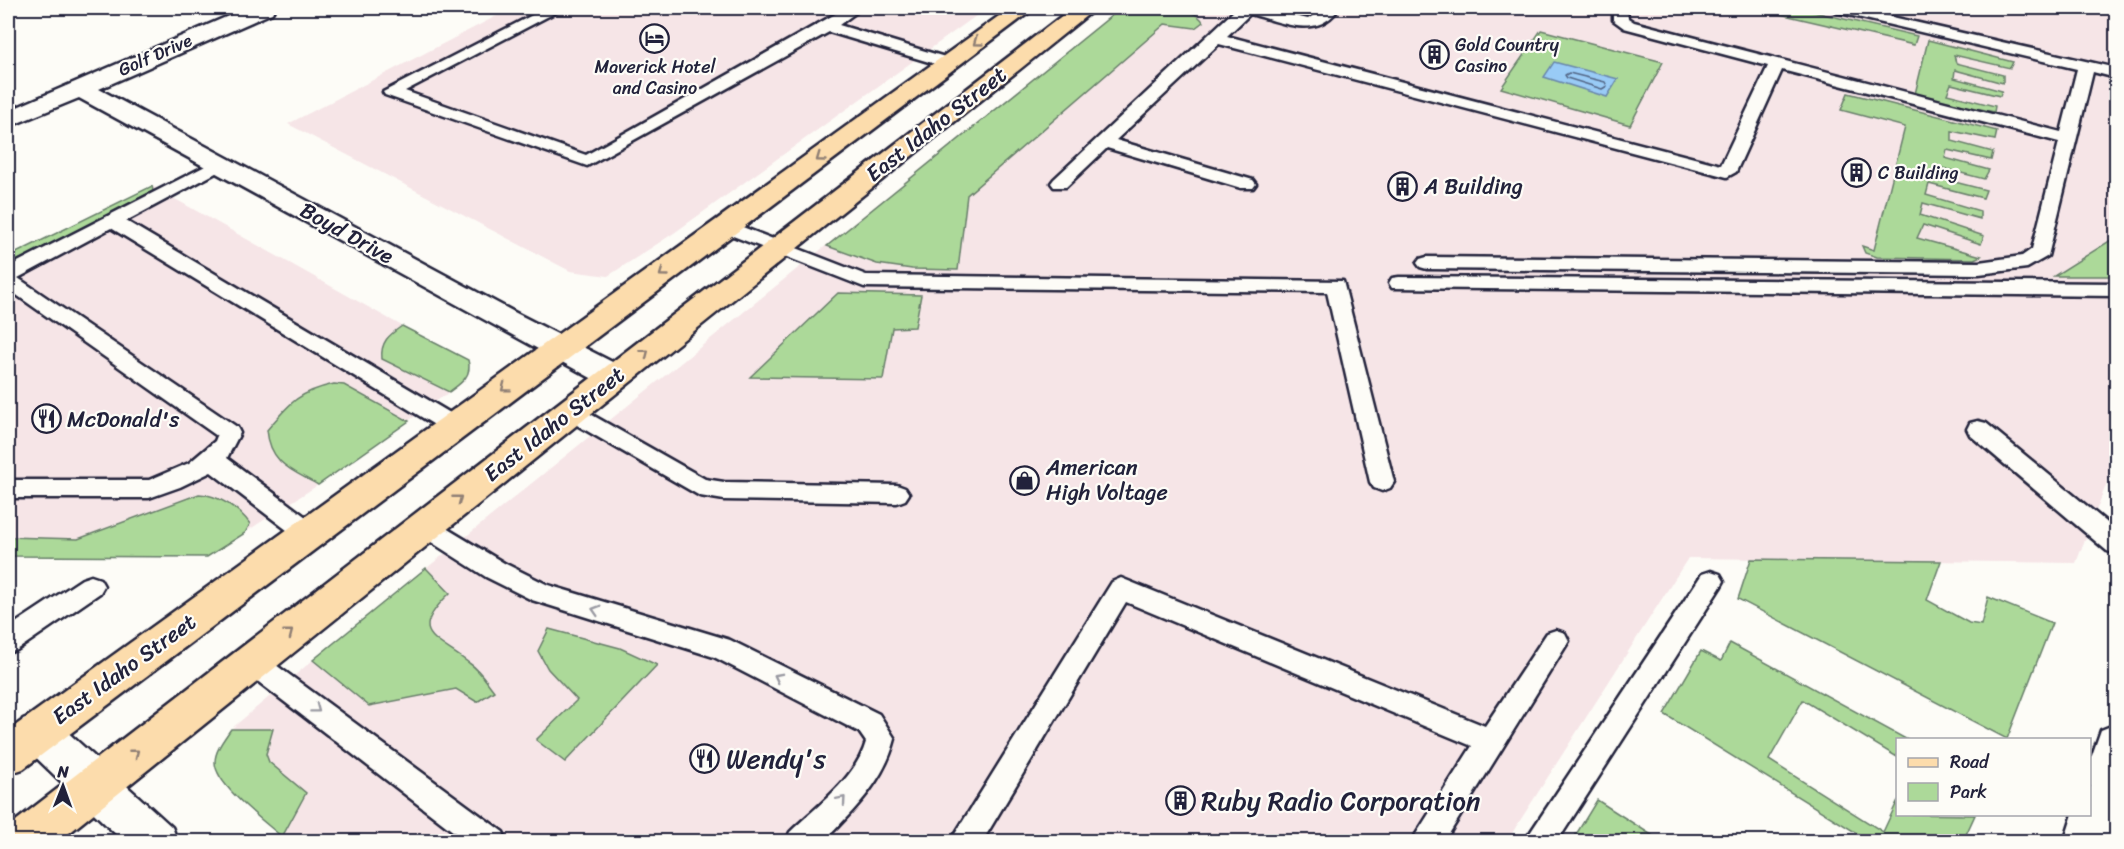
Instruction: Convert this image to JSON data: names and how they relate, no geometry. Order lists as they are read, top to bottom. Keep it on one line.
{"streets":{"main road":["East Idaho Street"],"street":["Golf Drive","Boyd Drive"]},"crossings":[["Golf Drive","Boyd Drive"],["East Idaho Street","Boyd Drive"]],"places":{"hotel":["Maverick Hotel and Casino"],"building":["Gold Country Casino","C Building","A Building","Ruby Radio Corporation"],"restaurant":["McDonald's","Wendy's"],"shop":["American High Voltage"]},"legend":["Road","Park"],"north":"top"}
